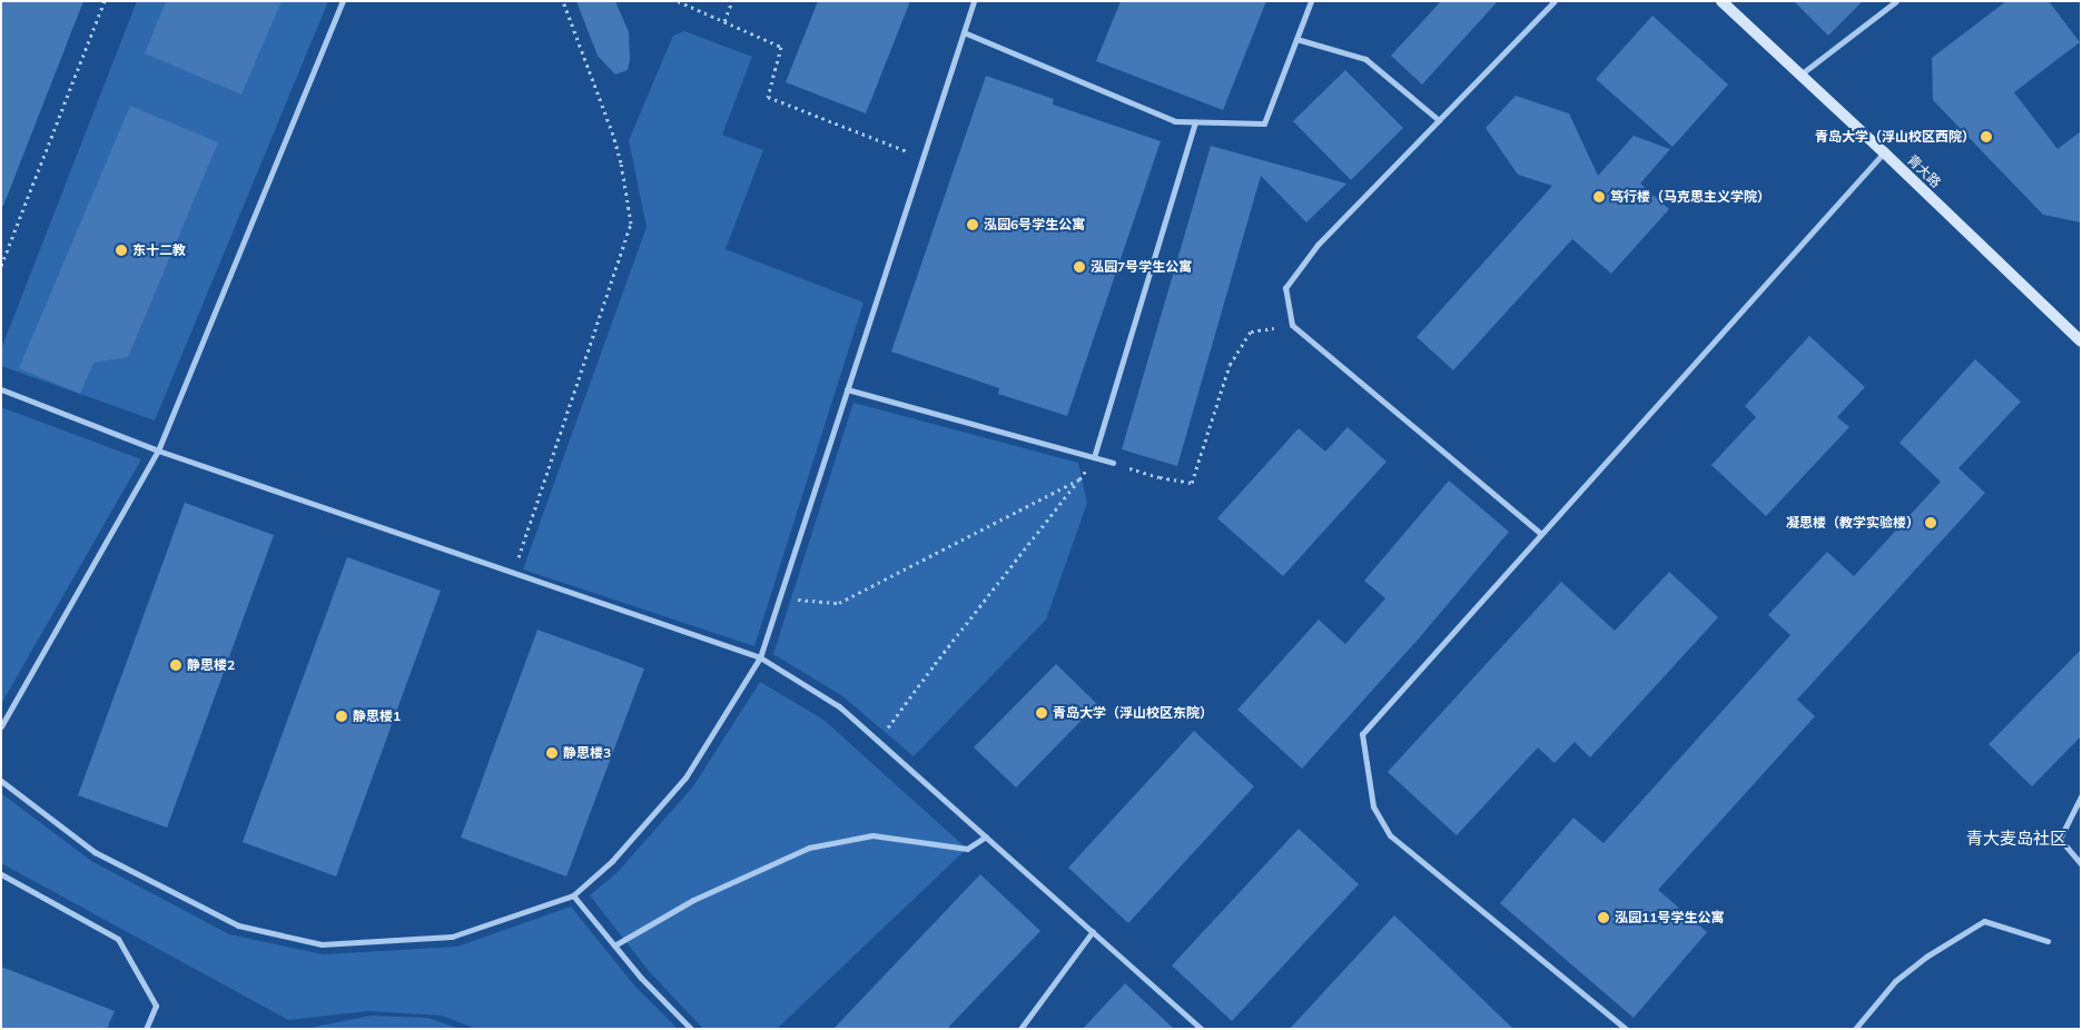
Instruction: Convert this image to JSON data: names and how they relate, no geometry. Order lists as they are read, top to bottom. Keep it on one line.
{"streets":{"street":["青大路"]},"districts":["青大麦岛社区"],"places":["青岛大学（浮山校区西院）","笃行楼（马克思主义学院）","泓园6号学生公寓","东十二教","泓园7号学生公寓","凝思楼（教学实验楼）","静思楼2","青岛大学（浮山校区东院）","静思楼1","静思楼3","泓园11号学生公寓"]}
